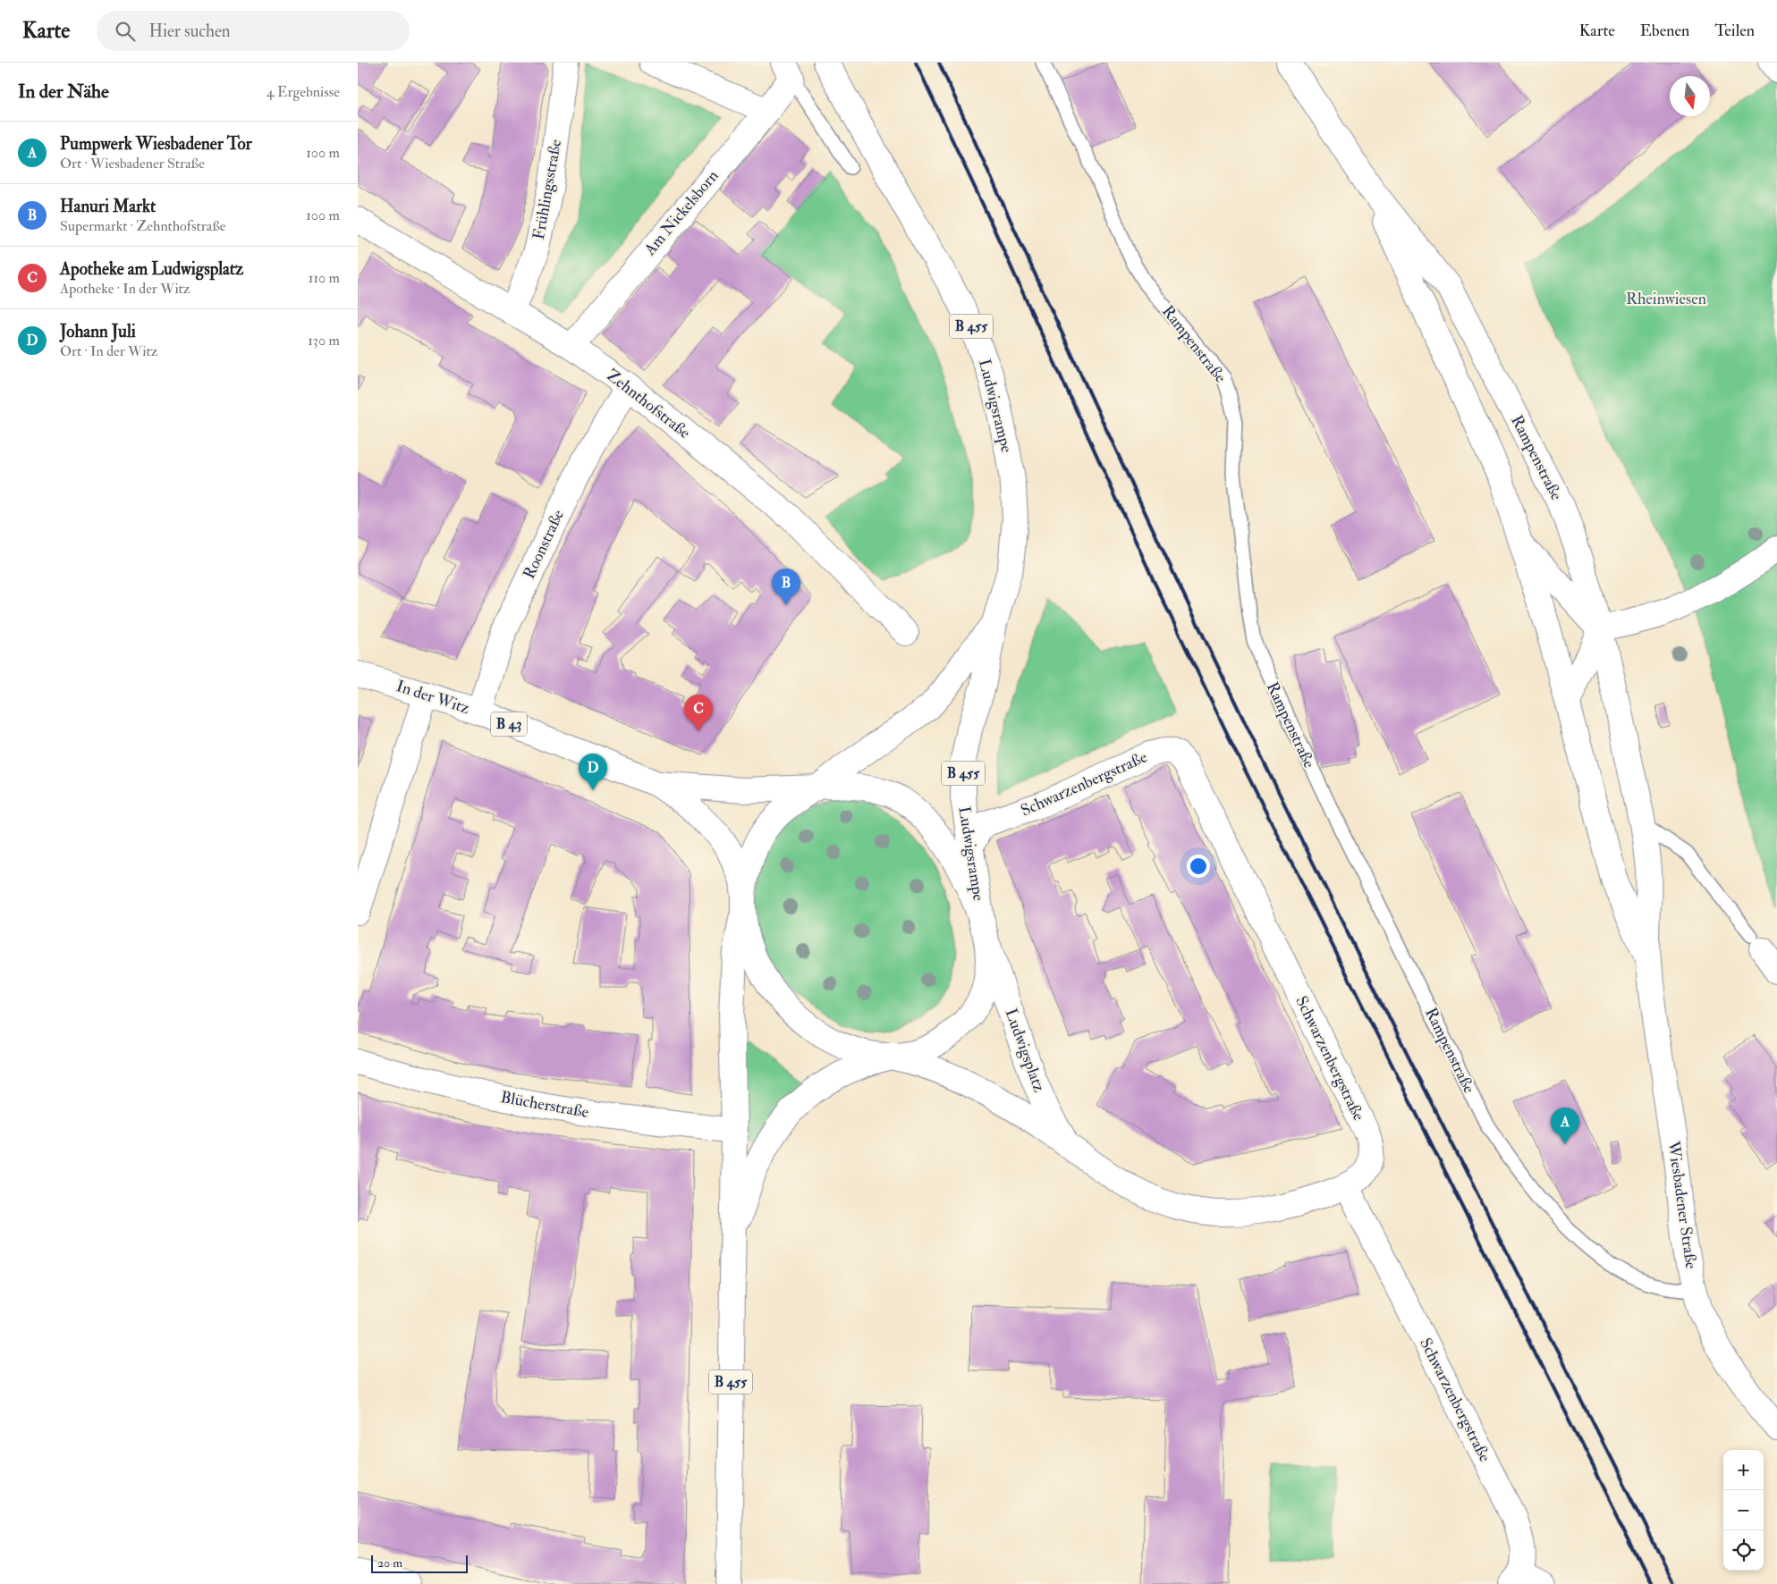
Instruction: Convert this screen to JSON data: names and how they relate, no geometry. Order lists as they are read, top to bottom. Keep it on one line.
{"streets":{"main road":["Frühlingsstraße","Am Nickelsborn","B 455","Rampenstraße","Zehnthofstraße","Ludwigsrampe","Roonstraße","In der Witz","B 43","Schwarzenbergstraße","Ludwigsplatz","Blücherstraße","Wiesbadener Straße"]},"crossings":[["Frühlingsstraße","Zehnthofstraße"],["Am Nickelsborn","Zehnthofstraße"],["B 455","In der Witz"],["B 455","Ludwigsplatz"],["B 455","Blücherstraße"],["Rampenstraße","Wiesbadener Straße"],["Zehnthofstraße","Roonstraße"],["Ludwigsrampe","In der Witz"],["Ludwigsrampe","Schwarzenbergstraße"],["Ludwigsrampe","Ludwigsplatz"],["Roonstraße","In der Witz"],["In der Witz","Ludwigsplatz"],["Schwarzenbergstraße","Ludwigsplatz"]],"parks":["Rheinwiesen"],"scale_bar":"20 m","north":"bottom","page":{"header":"Karte","search":"Hier suchen","nav":["Karte","Ebenen","Teilen"],"heading":["In der Nähe","4 Ergebnisse"],"list":[{"mark":"A","name":"Pumpwerk Wiesbadener Tor","note":"Ort · Wiesbadener Straße","value":"100 m"},{"mark":"B","name":"Hanuri Markt","note":"Supermarkt · Zehnthofstraße","value":"100 m"},{"mark":"C","name":"Apotheke am Ludwigsplatz","note":"Apotheke · In der Witz","value":"110 m"},{"mark":"D","name":"Johann Juli","note":"Ort · In der Witz","value":"130 m"}],"pins":["B","C","D","A"],"map_buttons":["+","−"],"scale":"20 m"}}
